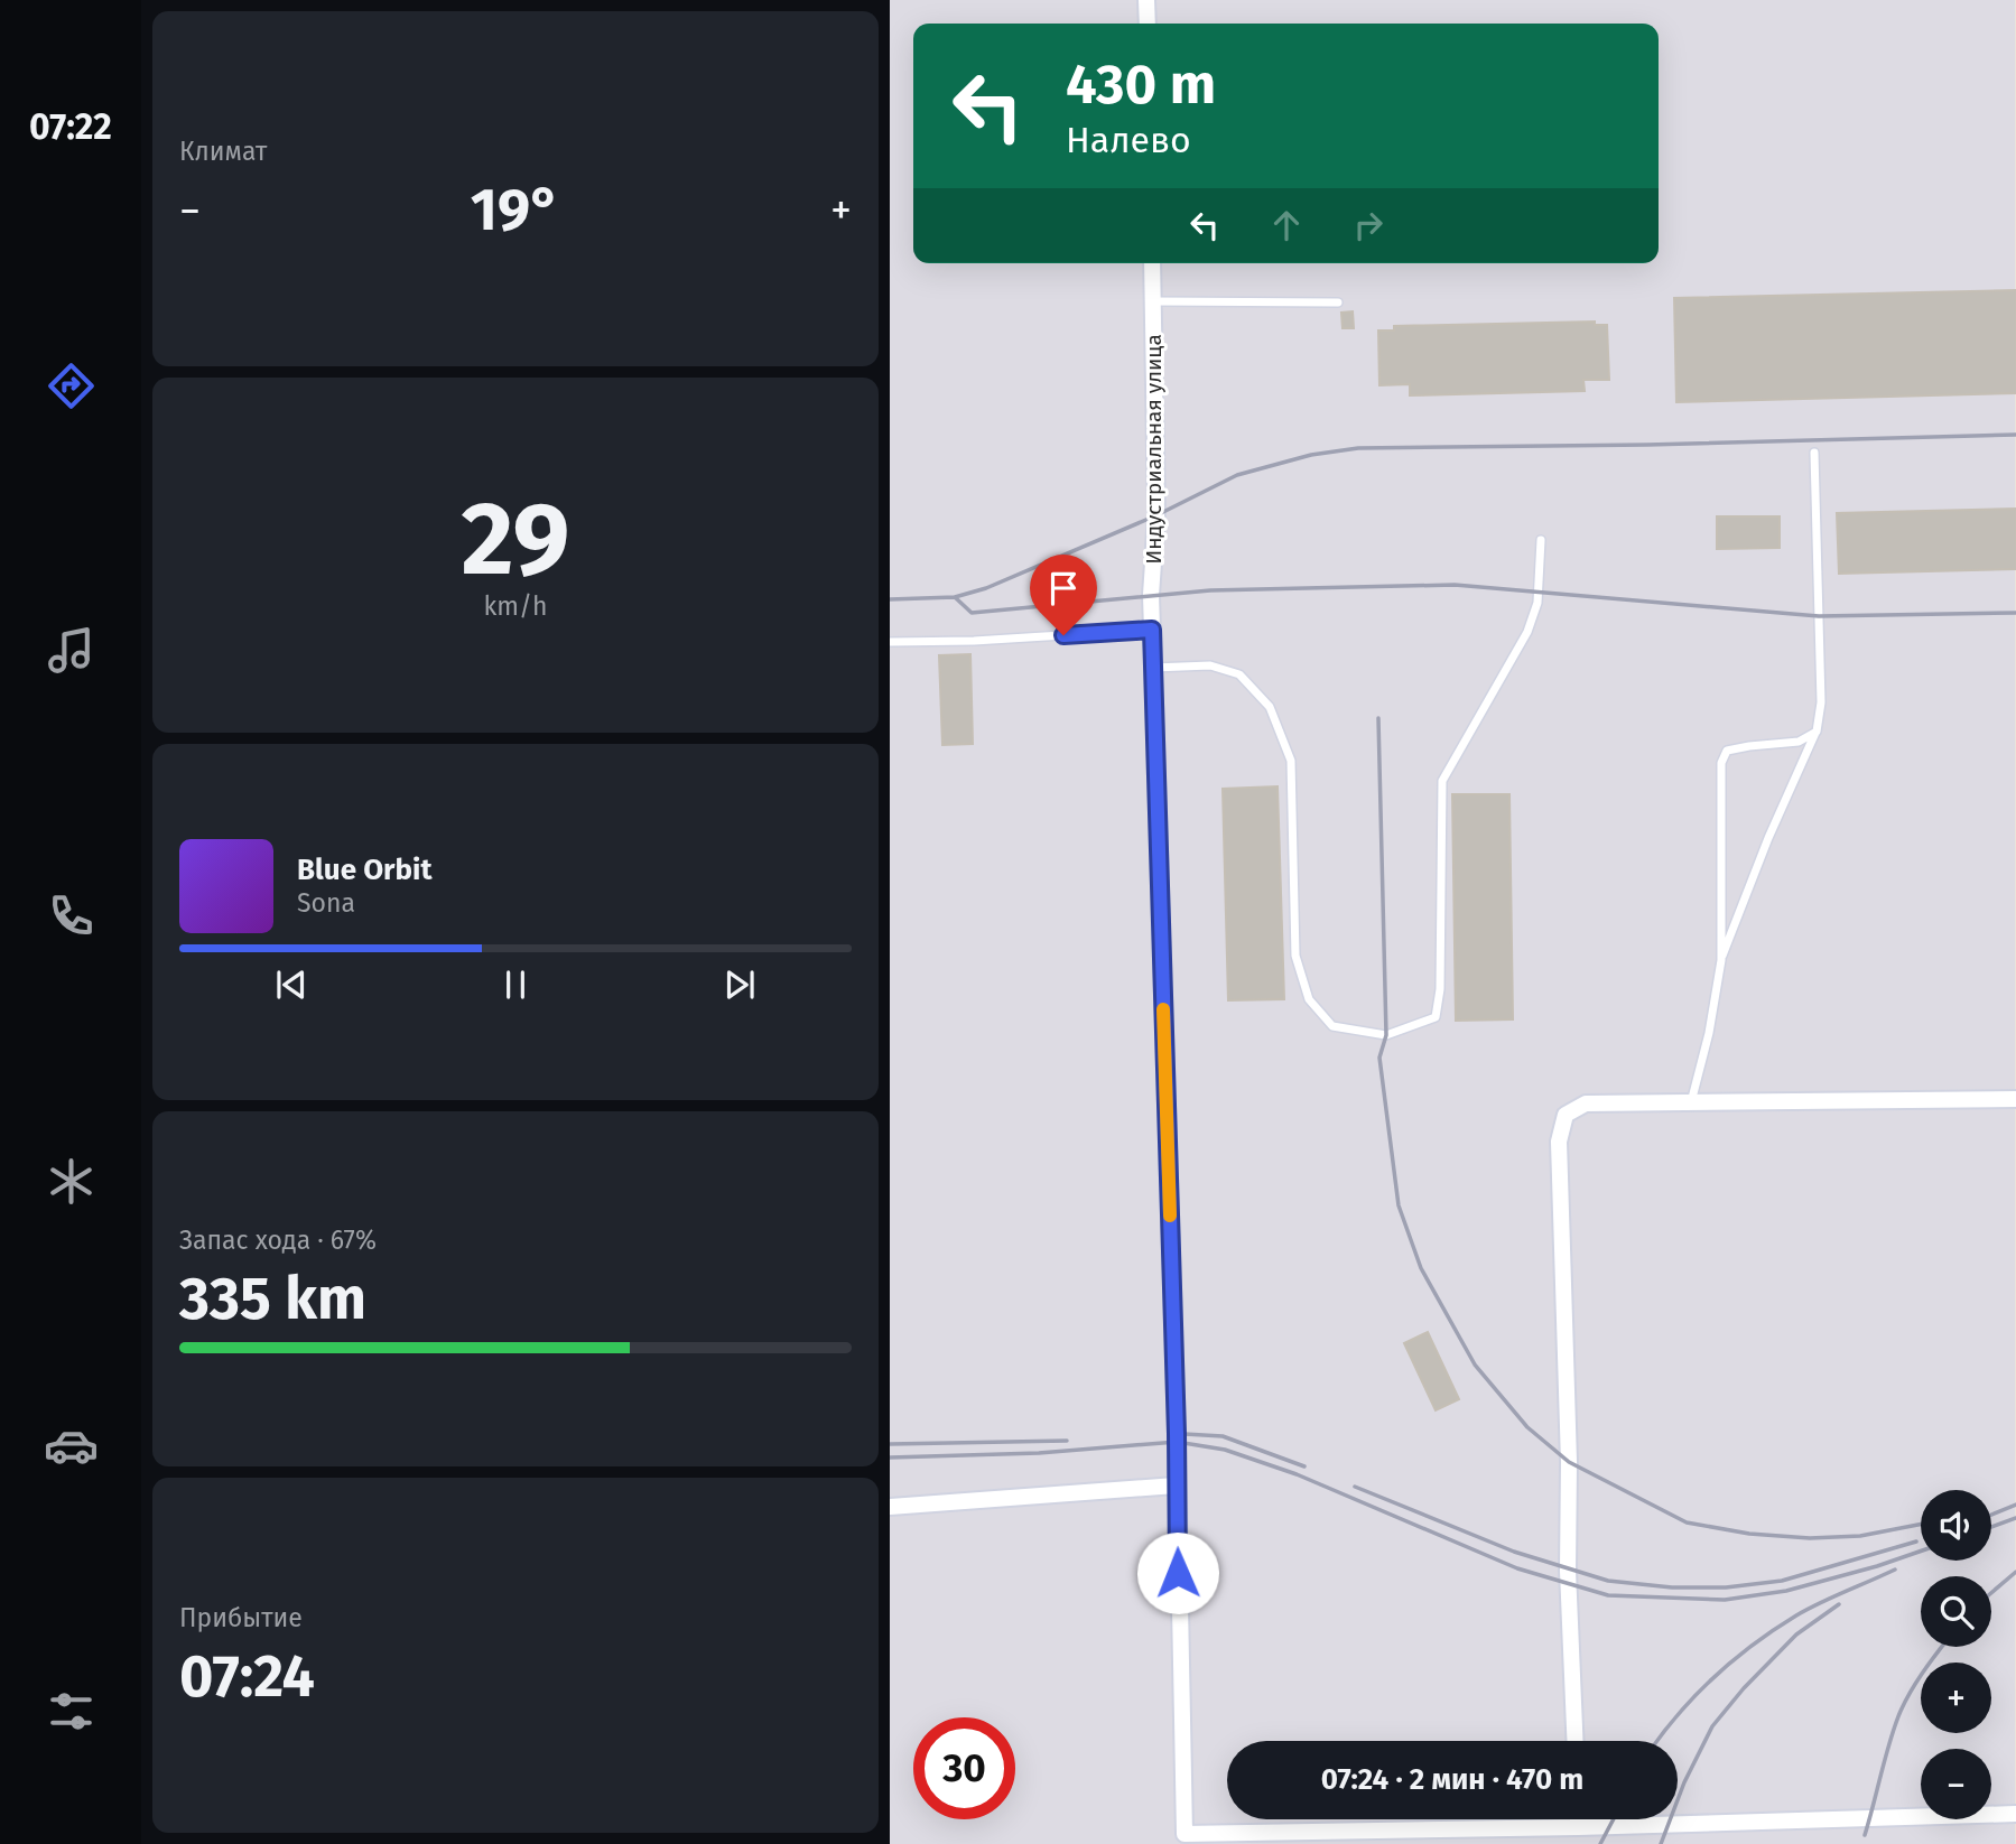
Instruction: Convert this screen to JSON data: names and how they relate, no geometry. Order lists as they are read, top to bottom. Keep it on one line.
{"streets":{"street":["Индустриальная улица"]},"page":{"tabs":"07:22","tile":["Климат",["29","km/h"],["Запас хода · 67%","335 km"],["Прибытие","07:24"]],"turn":["430 m","Налево"],"heat":["−","19°","+"],"song":["Blue Orbit","Sona"],"map_buttons":["+","−"],"limit":"30","trip":"07:24 · 2 мин · 470 m"}}
